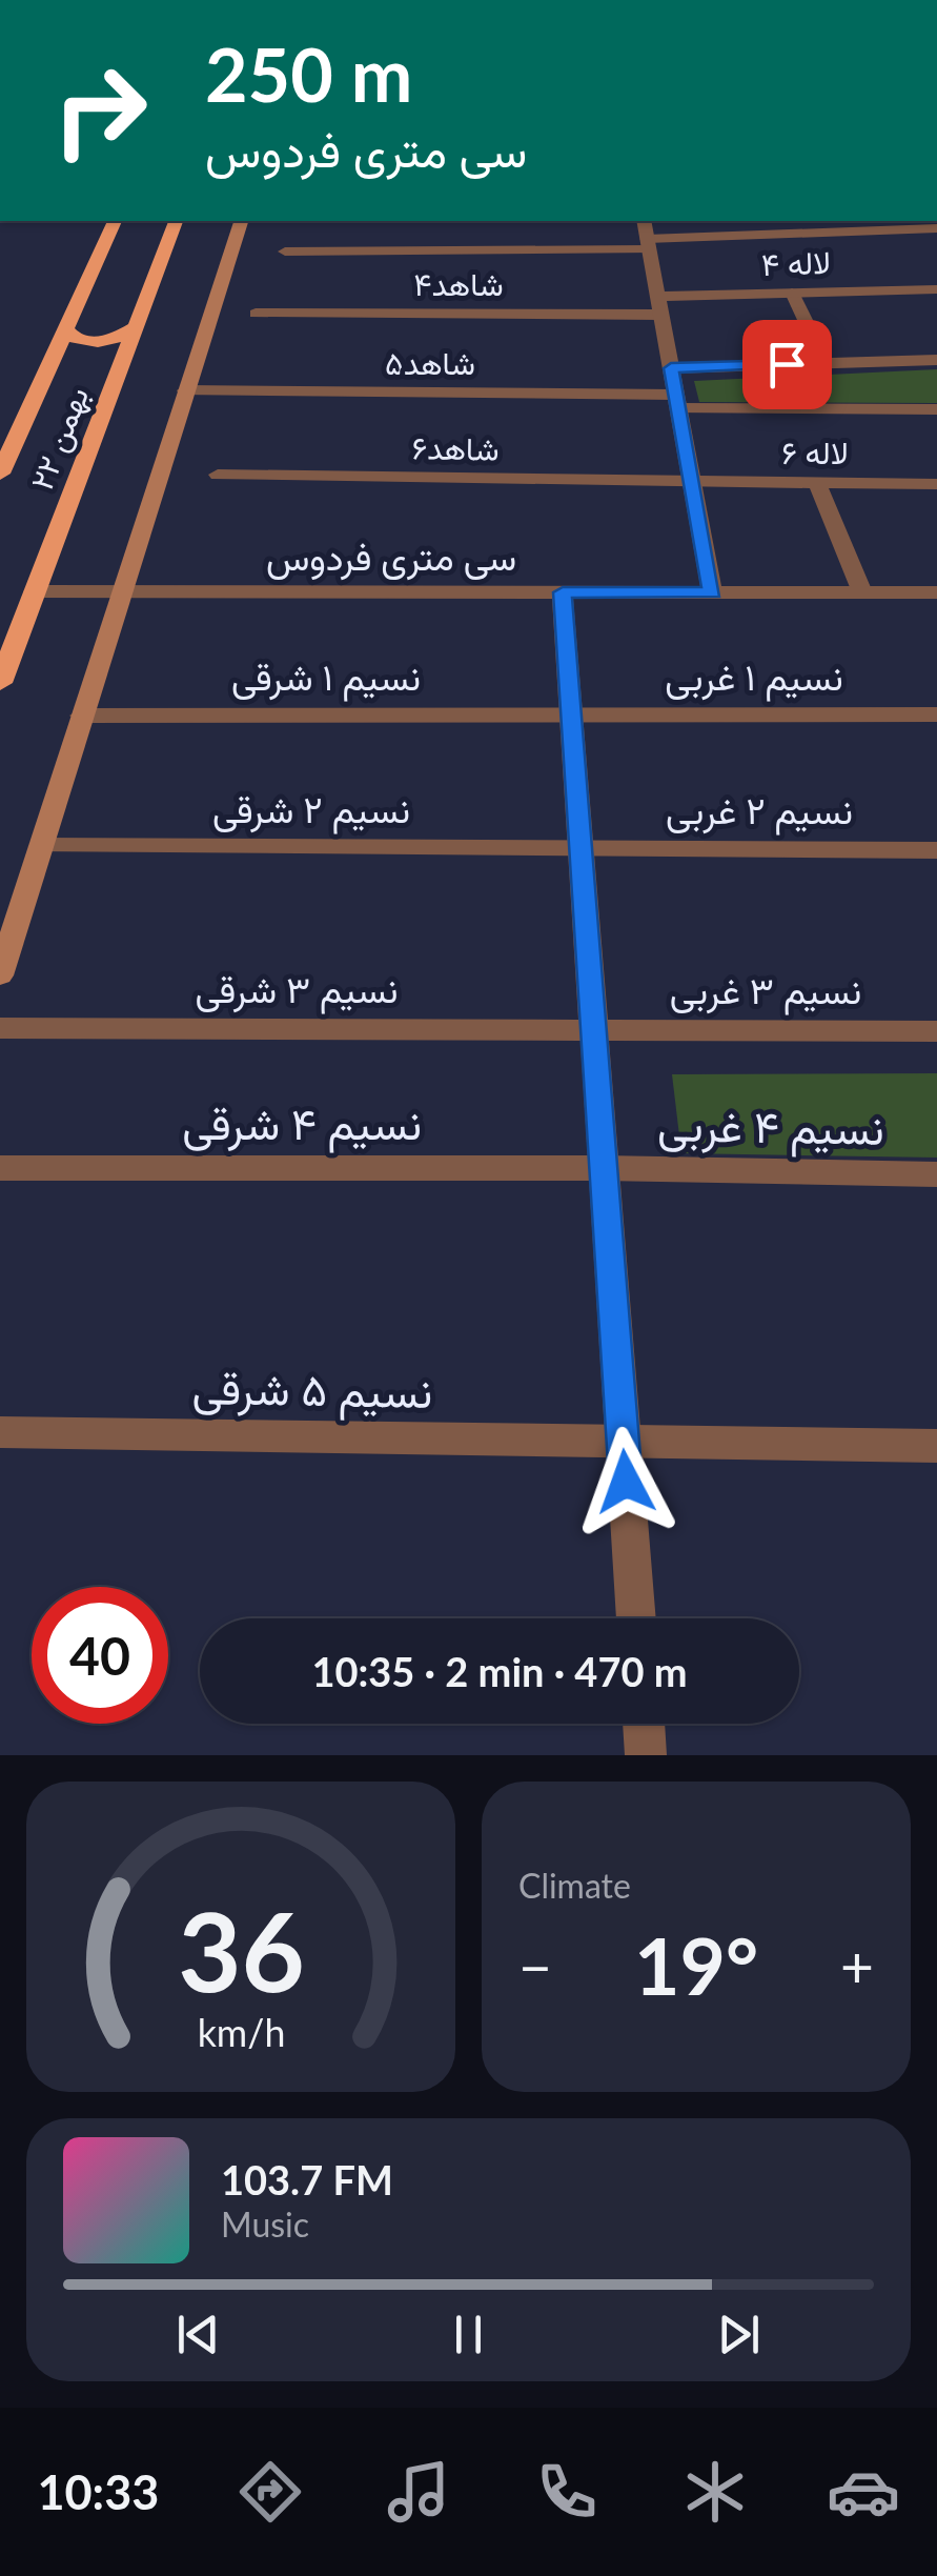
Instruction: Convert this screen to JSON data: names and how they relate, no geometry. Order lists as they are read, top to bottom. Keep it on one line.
{"streets":{"highway":["۲۲ بهمن"],"street":["لاله ۴","شاهد۴","شاهد۵","شاهد۶","لاله ۶","سی متری فردوس","نسیم ۱ شرقی","نسیم ۱ غربی","نسیم ۲ شرقی","نسیم ۲ غربی","نسیم ۳ شرقی","نسیم ۳ غربی","نسیم ۴ شرقی","نسیم ۴ غربی","نسیم ۵ شرقی"]},"crossings":[["لاله ۴","شاهد۴"],["۲۲ بهمن","سی متری فردوس"],["شاهد۶","لاله ۶"],["نسیم ۱ شرقی","نسیم ۱ غربی"],["نسیم ۲ شرقی","نسیم ۲ غربی"],["نسیم ۳ شرقی","نسیم ۳ غربی"],["نسیم ۴ شرقی","نسیم ۴ غربی"]],"page":{"turn":["250 m","سی متری فردوس"],"limit":"40","trip":"10:35 · 2 min · 470 m","tile":"Climate","heat":["−","19°","+"],"song":["103.7 FM","Music"],"tabs":"10:33","gauge":["36","km/h"]}}
